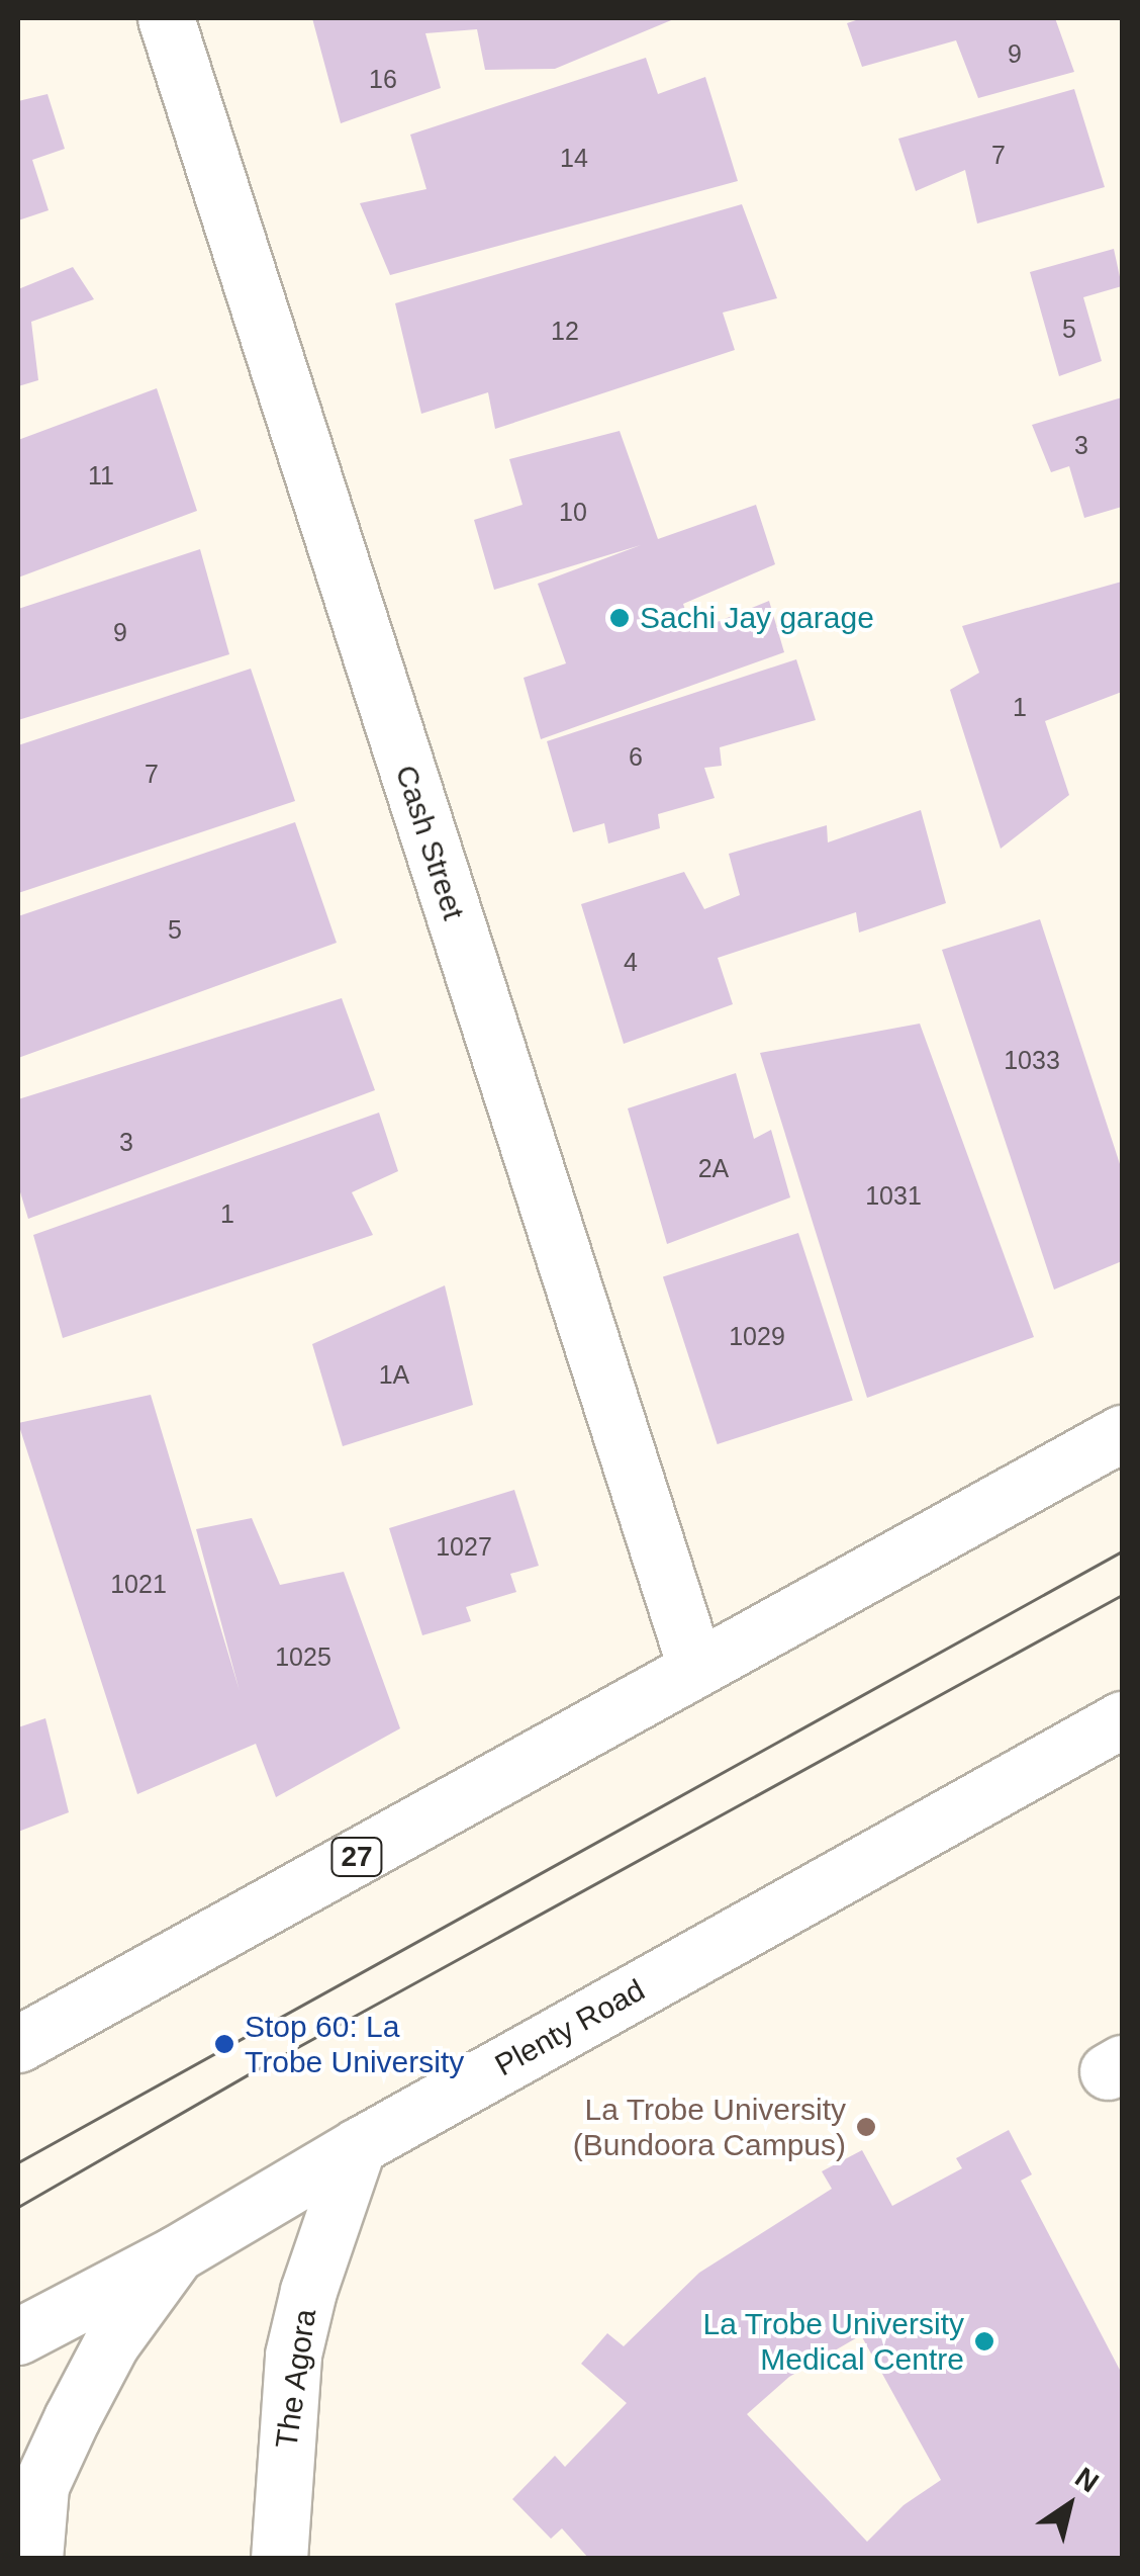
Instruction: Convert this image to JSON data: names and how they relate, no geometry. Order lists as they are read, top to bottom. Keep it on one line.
{"streets":{"main road":["Cash Street","27","Plenty Road","The Agora"]},"crossings":[["Cash Street","27"],["Plenty Road","The Agora"]],"places":["Sachi Jay garage","Stop 60: La Trobe University","La Trobe University (Bundoora Campus)","La Trobe University Medical Centre"],"house_numbers":["9","16","7","14","5","12","3","11","10","9","1","6","7","5","4","1033","3","2A","1031","1","1029","1A","1027","1021","1025"],"north":"top right"}
